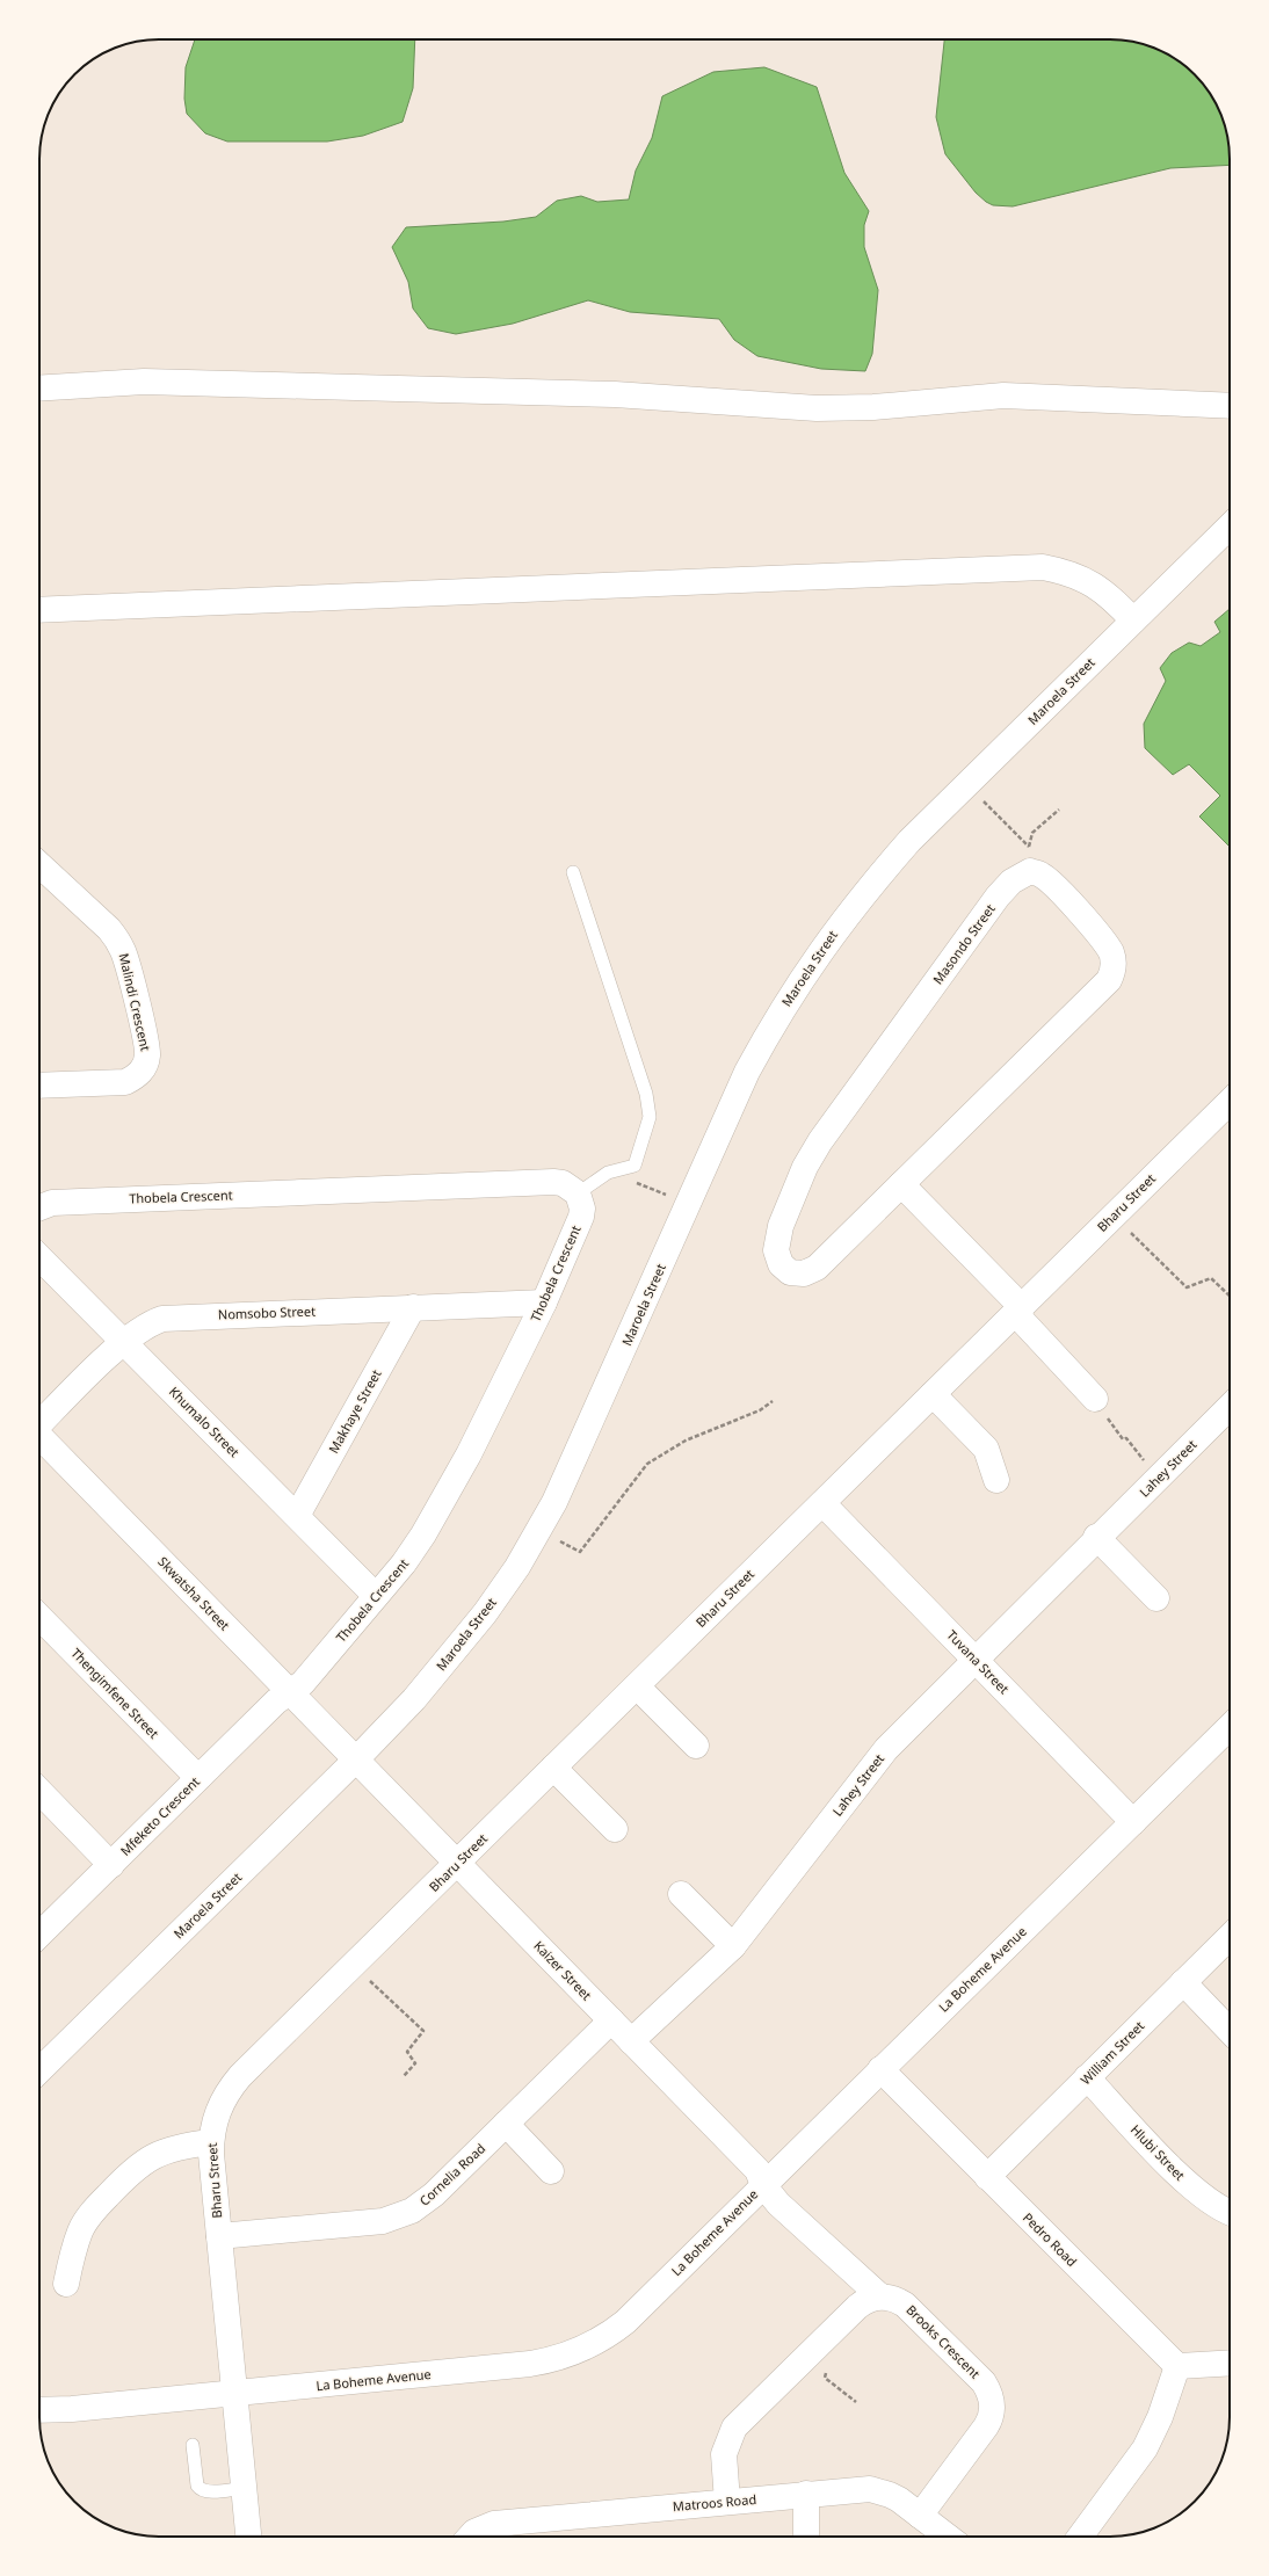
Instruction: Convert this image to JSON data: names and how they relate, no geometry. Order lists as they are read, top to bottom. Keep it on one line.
{"streets":{"street":["Maroela Street","Masondo Street","Malindi Crescent","Thobela Crescent","Bharu Street","Nomsobo Street","Makhaye Street","Khumalo Street","Lahey Street","Skwatsha Street","Tuvana Street","Thengimfene Street","Mfeketo Crescent","La Boheme Avenue","Kaizer Street","William Street","Hlubi Street","Cornelia Road","Pedro Road","Brooks Crescent","Matroos Road"]},"crossings":[["Maroela Street","Skwatsha Street"],["Maroela Street","Kaizer Street"],["Thobela Crescent","Nomsobo Street"],["Thobela Crescent","Khumalo Street"],["Thobela Crescent","Skwatsha Street"],["Thobela Crescent","Mfeketo Crescent"],["Bharu Street","Tuvana Street"],["Bharu Street","La Boheme Avenue"],["Bharu Street","Kaizer Street"],["Bharu Street","Cornelia Road"],["Nomsobo Street","Makhaye Street"],["Nomsobo Street","Khumalo Street"],["Makhaye Street","Khumalo Street"],["Lahey Street","Tuvana Street"],["Lahey Street","Kaizer Street"],["Skwatsha Street","Mfeketo Crescent"],["Skwatsha Street","Kaizer Street"],["Tuvana Street","La Boheme Avenue"],["Thengimfene Street","Mfeketo Crescent"],["La Boheme Avenue","Kaizer Street"],["La Boheme Avenue","Pedro Road"],["Kaizer Street","Cornelia Road"],["Kaizer Street","Brooks Crescent"],["William Street","Hlubi Street"],["William Street","Pedro Road"],["Brooks Crescent","Matroos Road"]]}
